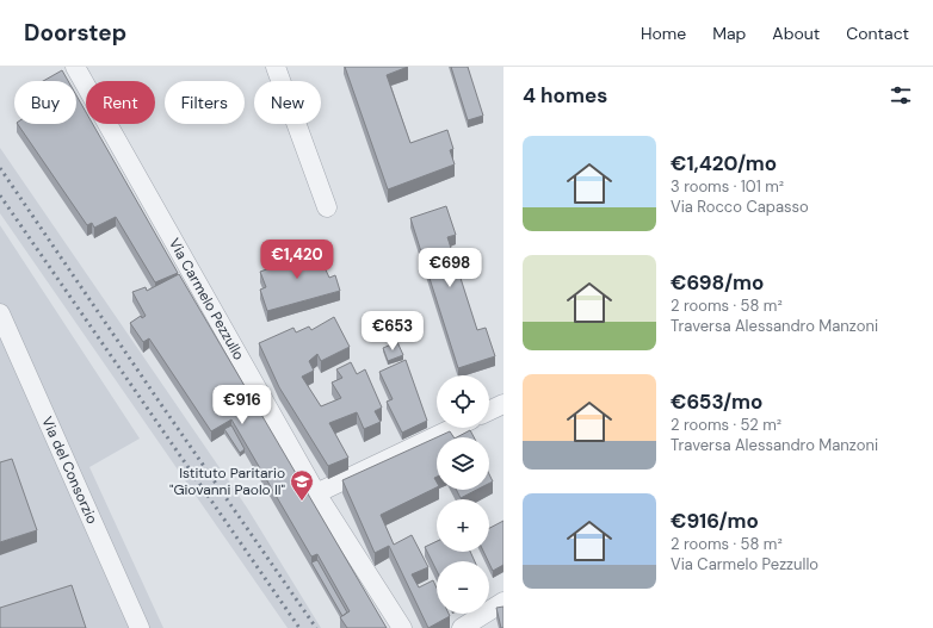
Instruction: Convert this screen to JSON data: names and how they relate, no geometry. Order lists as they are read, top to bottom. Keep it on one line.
{"streets":{"street":["Via Carmelo Pezzullo","Via del Consorzio"]},"places":{"school or university":["Istituto Paritario \"Giovanni Paolo II\""]},"page":{"header":"Doorstep","nav":["Home","Map","About","Contact"],"heading":"4 homes","chip":["Buy","Rent","Filters","New"],"list":[{"name":"€1,420/mo","note":"3 rooms · 101 m² · Via Rocco Capasso"},{"name":"€698/mo","note":"2 rooms · 58 m² · Traversa Alessandro Manzoni"},{"name":"€653/mo","note":"2 rooms · 52 m² · Traversa Alessandro Manzoni"},{"name":"€916/mo","note":"2 rooms · 58 m² · Via Carmelo Pezzullo"}],"price":["€1,420","€698","€653","€916"],"map_buttons":["+","−"]}}
